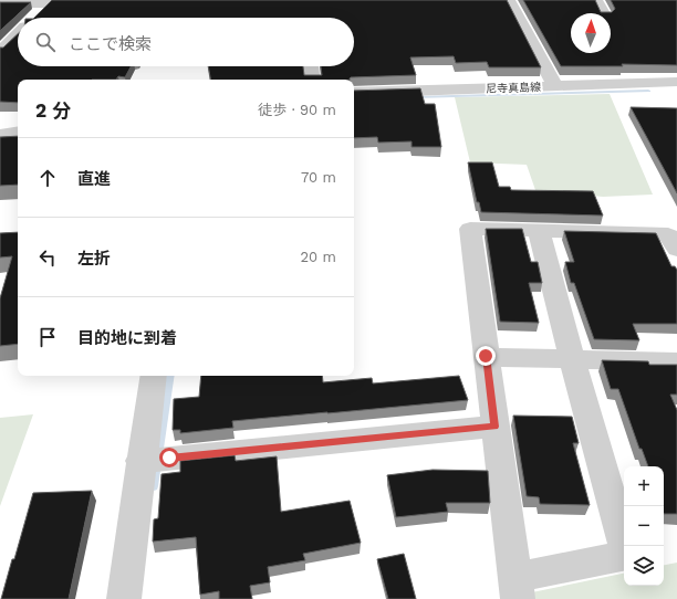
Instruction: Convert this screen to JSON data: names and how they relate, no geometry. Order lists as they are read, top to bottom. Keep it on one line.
{"streets":{"street":["尼寺真島線"]},"north":"top","page":{"search":"ここで検索","heading":["2 分","徒歩 · 90 m"],"list":[["直進","70 m"],["左折","20 m"],"目的地に到着"],"map_buttons":["+","−"]}}
